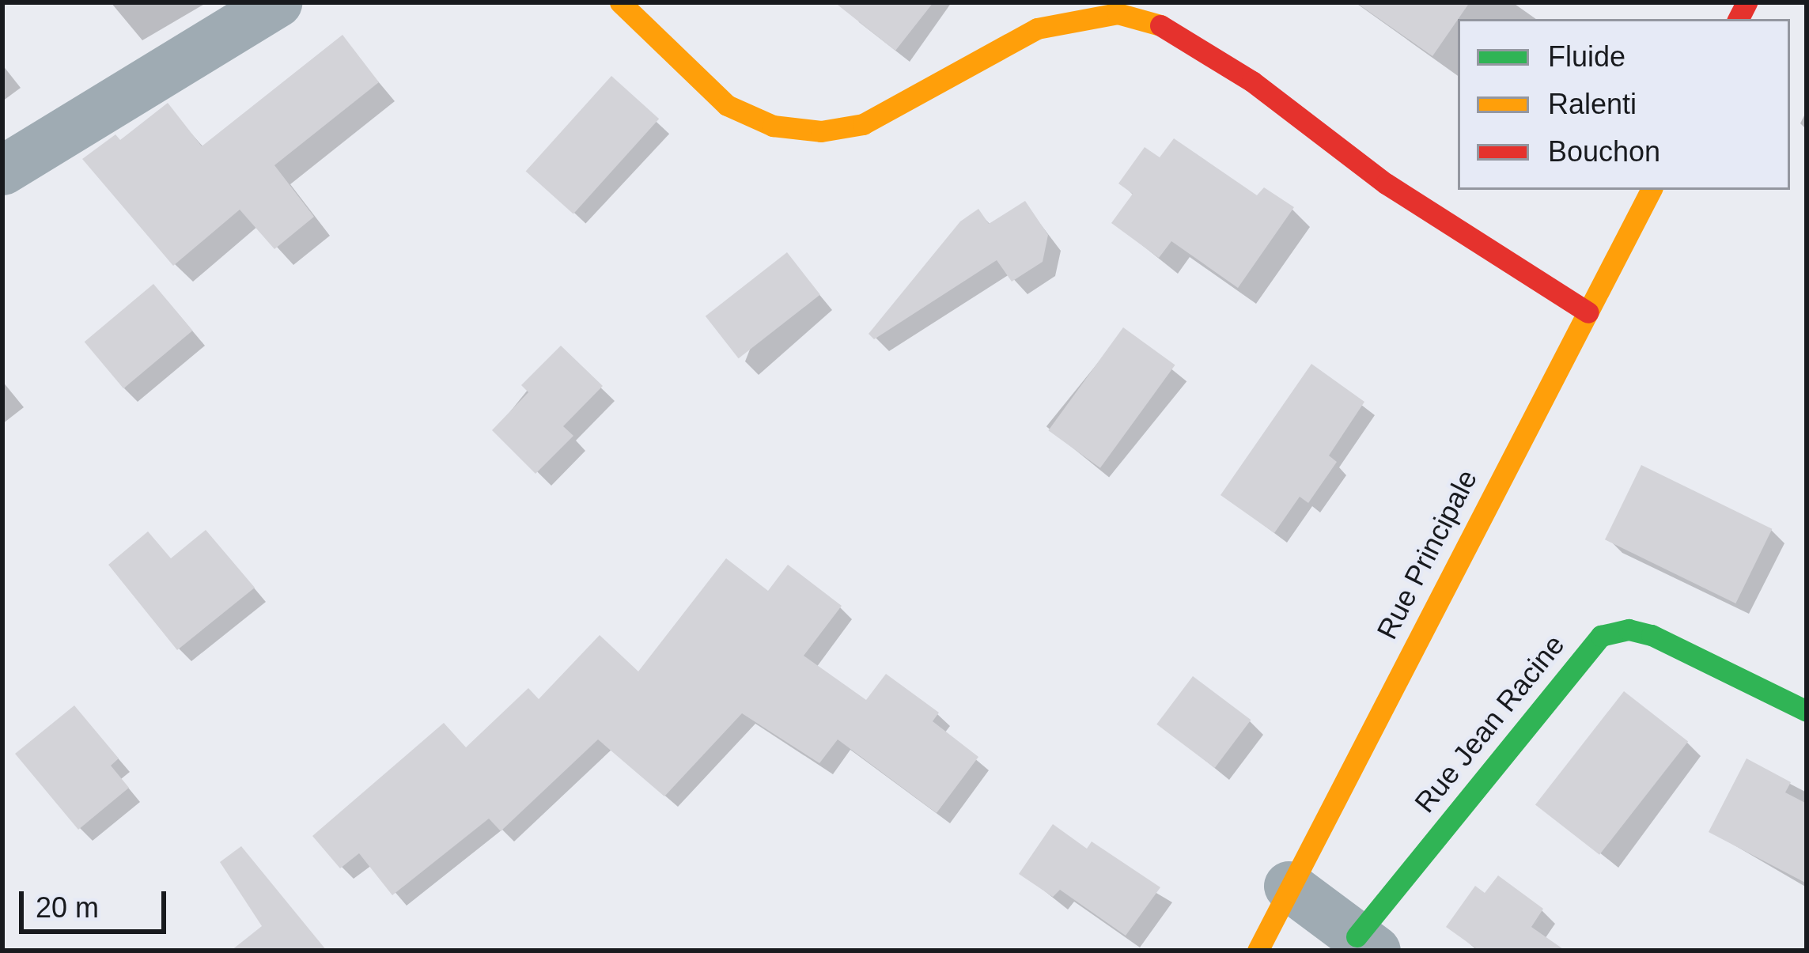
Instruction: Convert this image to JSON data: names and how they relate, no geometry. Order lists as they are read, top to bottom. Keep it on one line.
{"streets":{"street":["Rue Principale","Rue Jean Racine"]},"legend":["Fluide","Ralenti","Bouchon"],"scale_bar":"20 m"}
